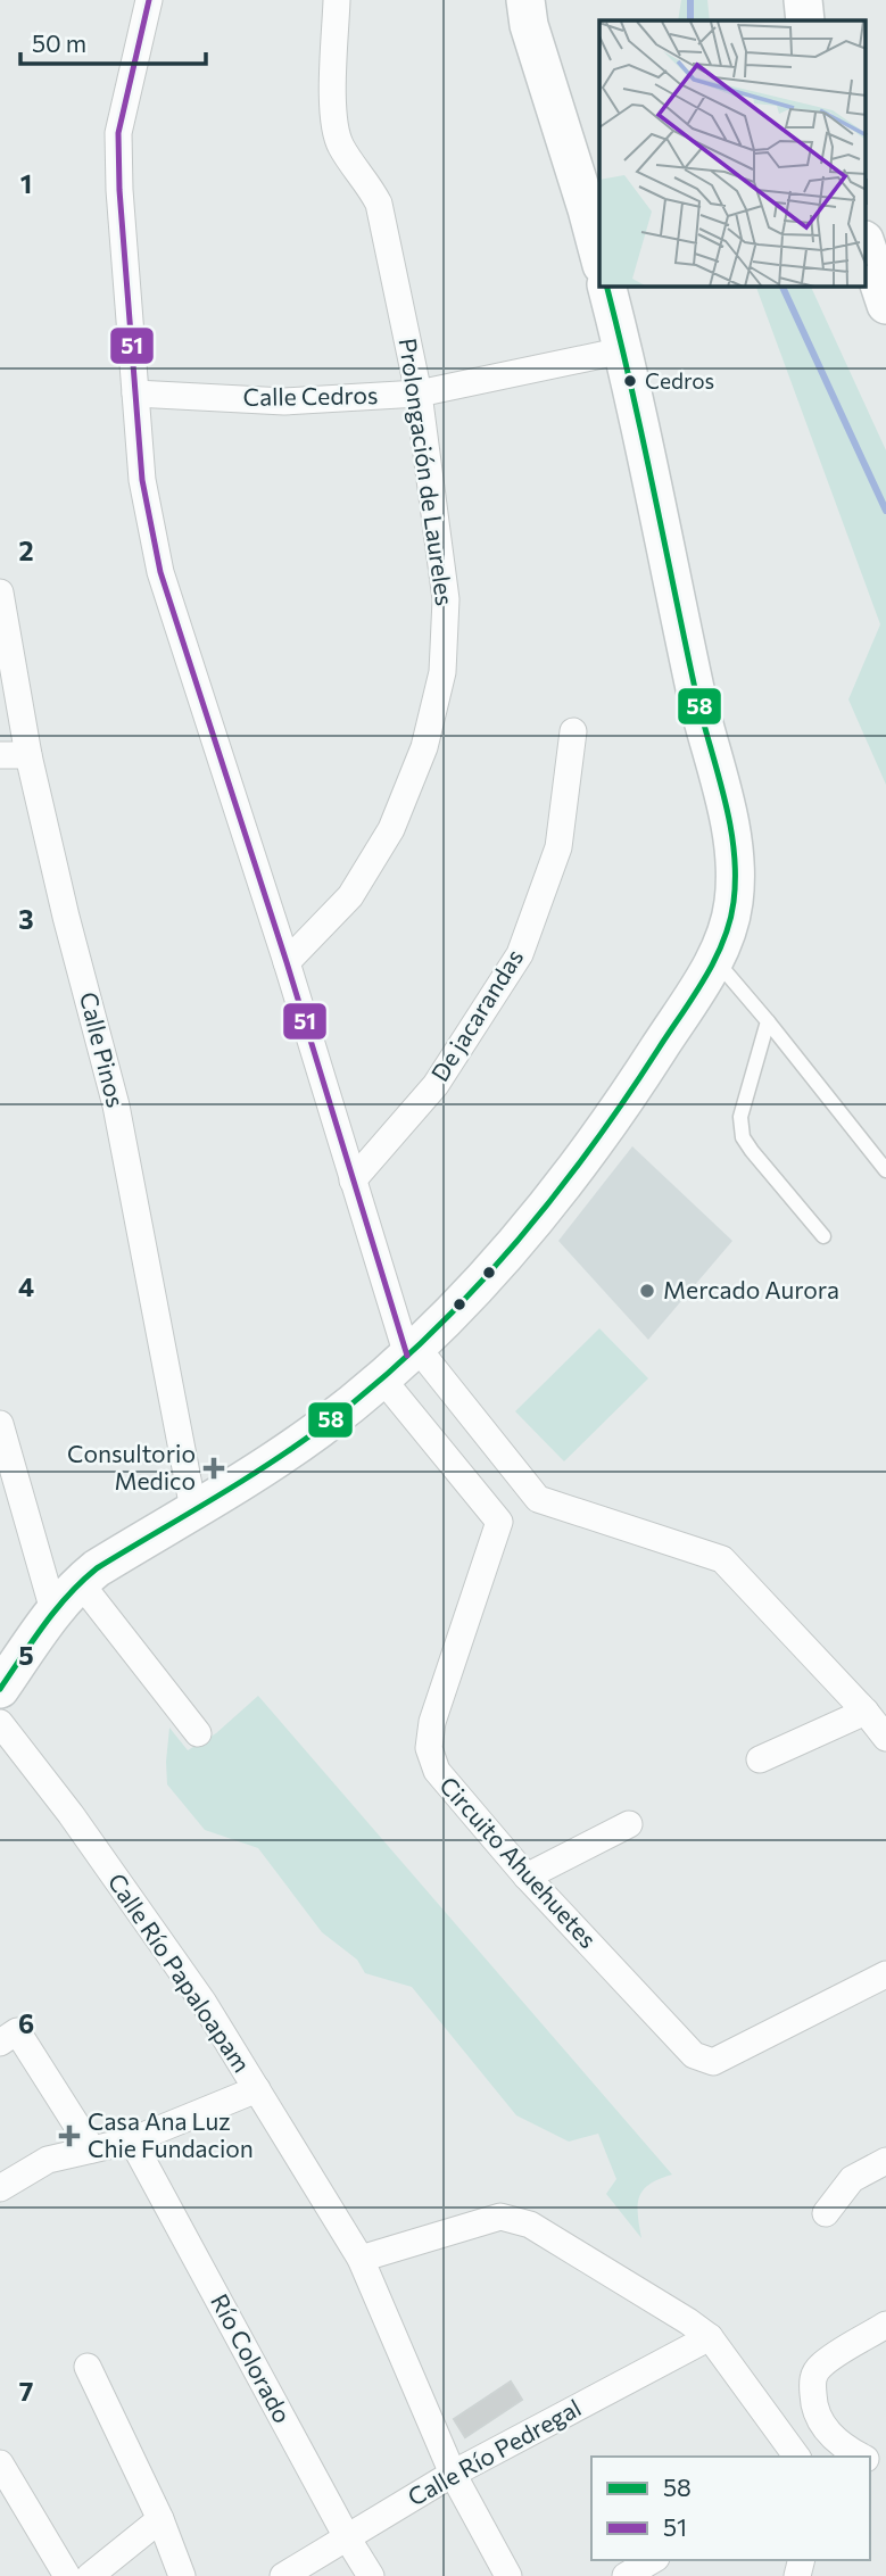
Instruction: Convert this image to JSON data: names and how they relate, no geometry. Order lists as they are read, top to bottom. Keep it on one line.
{"streets":{"street":["Calle Cedros","Prolongación de Laureles","De jacarandas","Calle Pinos","Circuito Ahuehuetes","Calle Río Papaloapam","Río Colorado","Calle Río Pedregal"]},"crossings":[["Calle Cedros","Prolongación de Laureles"],["Calle Río Papaloapam","Calle Río Pedregal"],["Río Colorado","Calle Río Pedregal"]],"places":{"other":["Cedros","Mercado Aurora"],"health":["Consultorio Medico","Casa Ana Luz Chie Fundacion"]},"lines":["transit line 51","transit line 58"],"legend":["58","51"],"scale_bar":"50 m","grid":{"rows":["1","2","3","4","5","6","7"]}}
